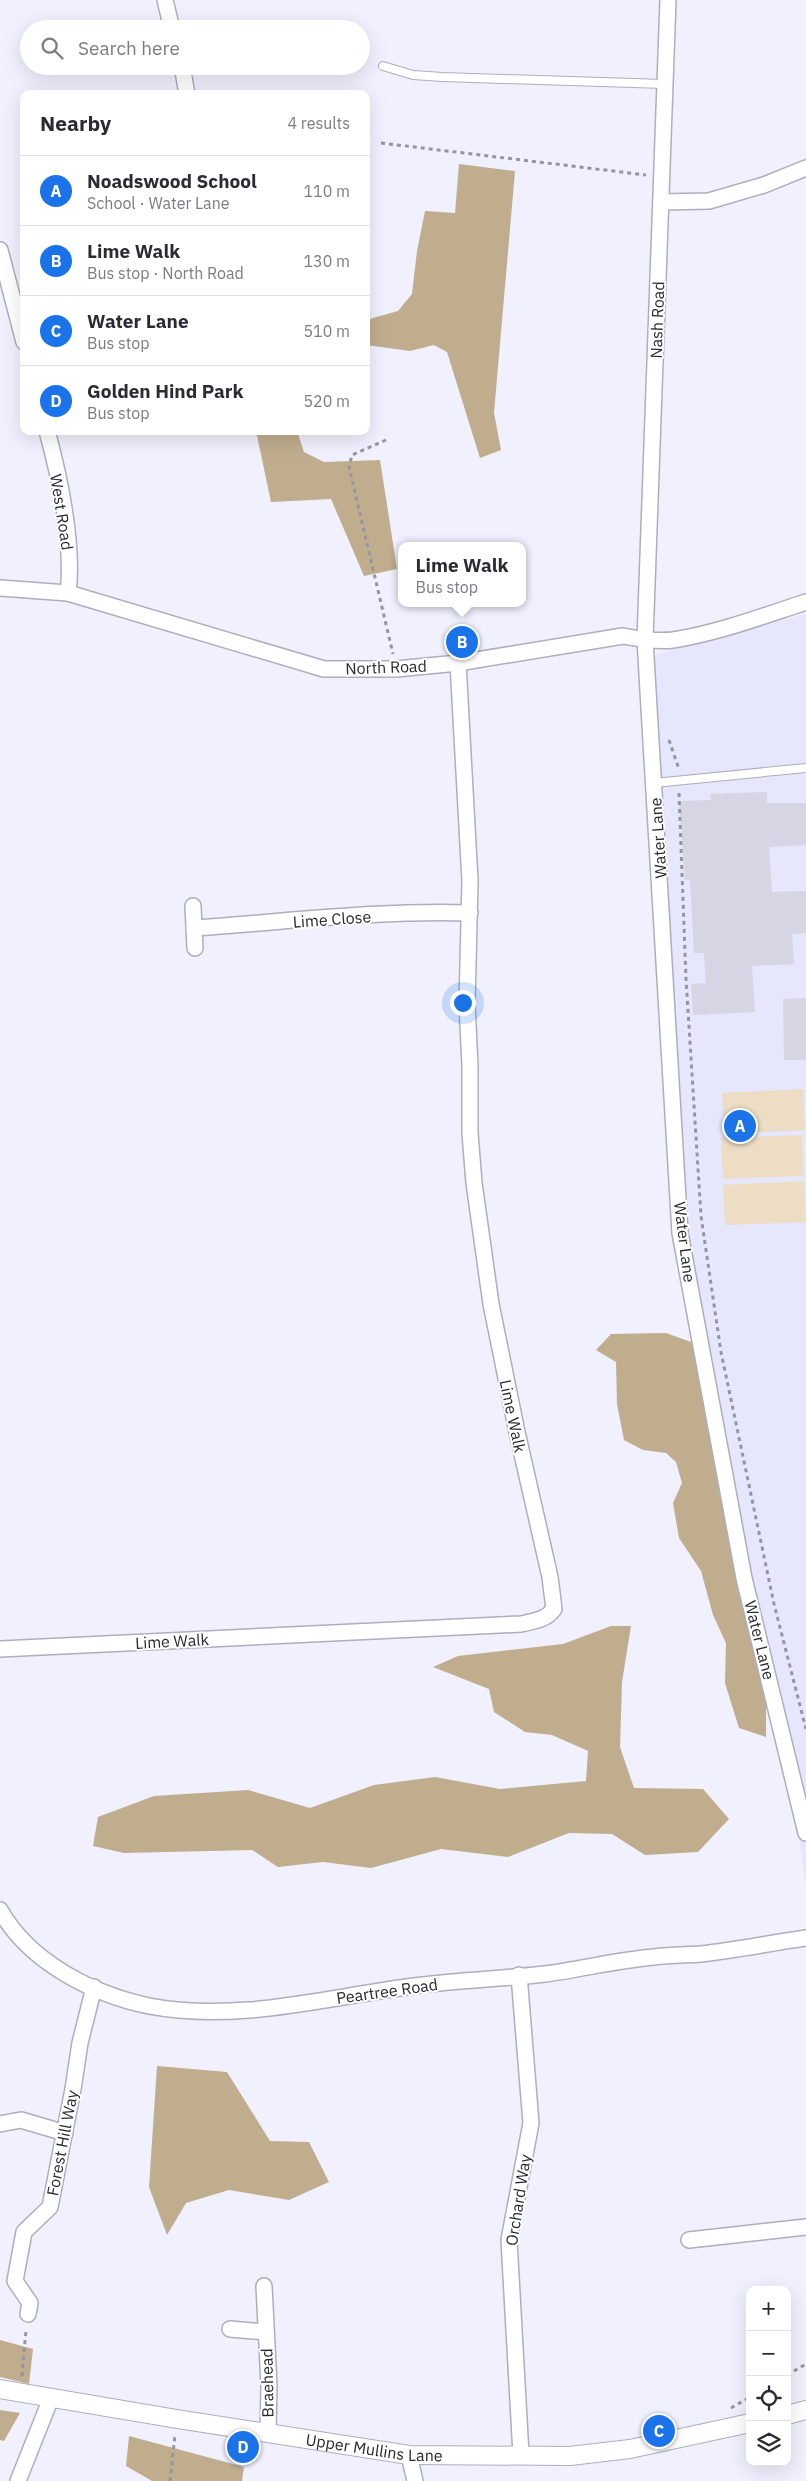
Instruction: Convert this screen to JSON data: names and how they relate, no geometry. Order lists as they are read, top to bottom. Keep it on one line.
{"streets":{"street":["Nash Road","West Road","North Road","Water Lane","Lime Close","Lime Walk","Peartree Road","Forest Hill Way","Orchard Way","Braehead","Upper Mullins Lane"]},"crossings":[["Nash Road","North Road"],["Nash Road","Water Lane"],["West Road","North Road"],["North Road","Water Lane"],["North Road","Lime Walk"],["Lime Close","Lime Walk"],["Peartree Road","Forest Hill Way"],["Peartree Road","Orchard Way"],["Orchard Way","Upper Mullins Lane"],["Braehead","Upper Mullins Lane"]],"page":{"search":"Search here","heading":["Nearby","4 results"],"list":[{"mark":"A","name":"Noadswood School","note":"School · Water Lane","value":"110 m"},{"mark":"B","name":"Lime Walk","note":"Bus stop · North Road","value":"130 m"},{"mark":"C","name":"Water Lane","note":"Bus stop","value":"510 m"},{"mark":"D","name":"Golden Hind Park","note":"Bus stop","value":"520 m"}],"popup":["Lime Walk","Bus stop"],"pins":["B","A","C","D"],"map_buttons":["+","−"]}}
